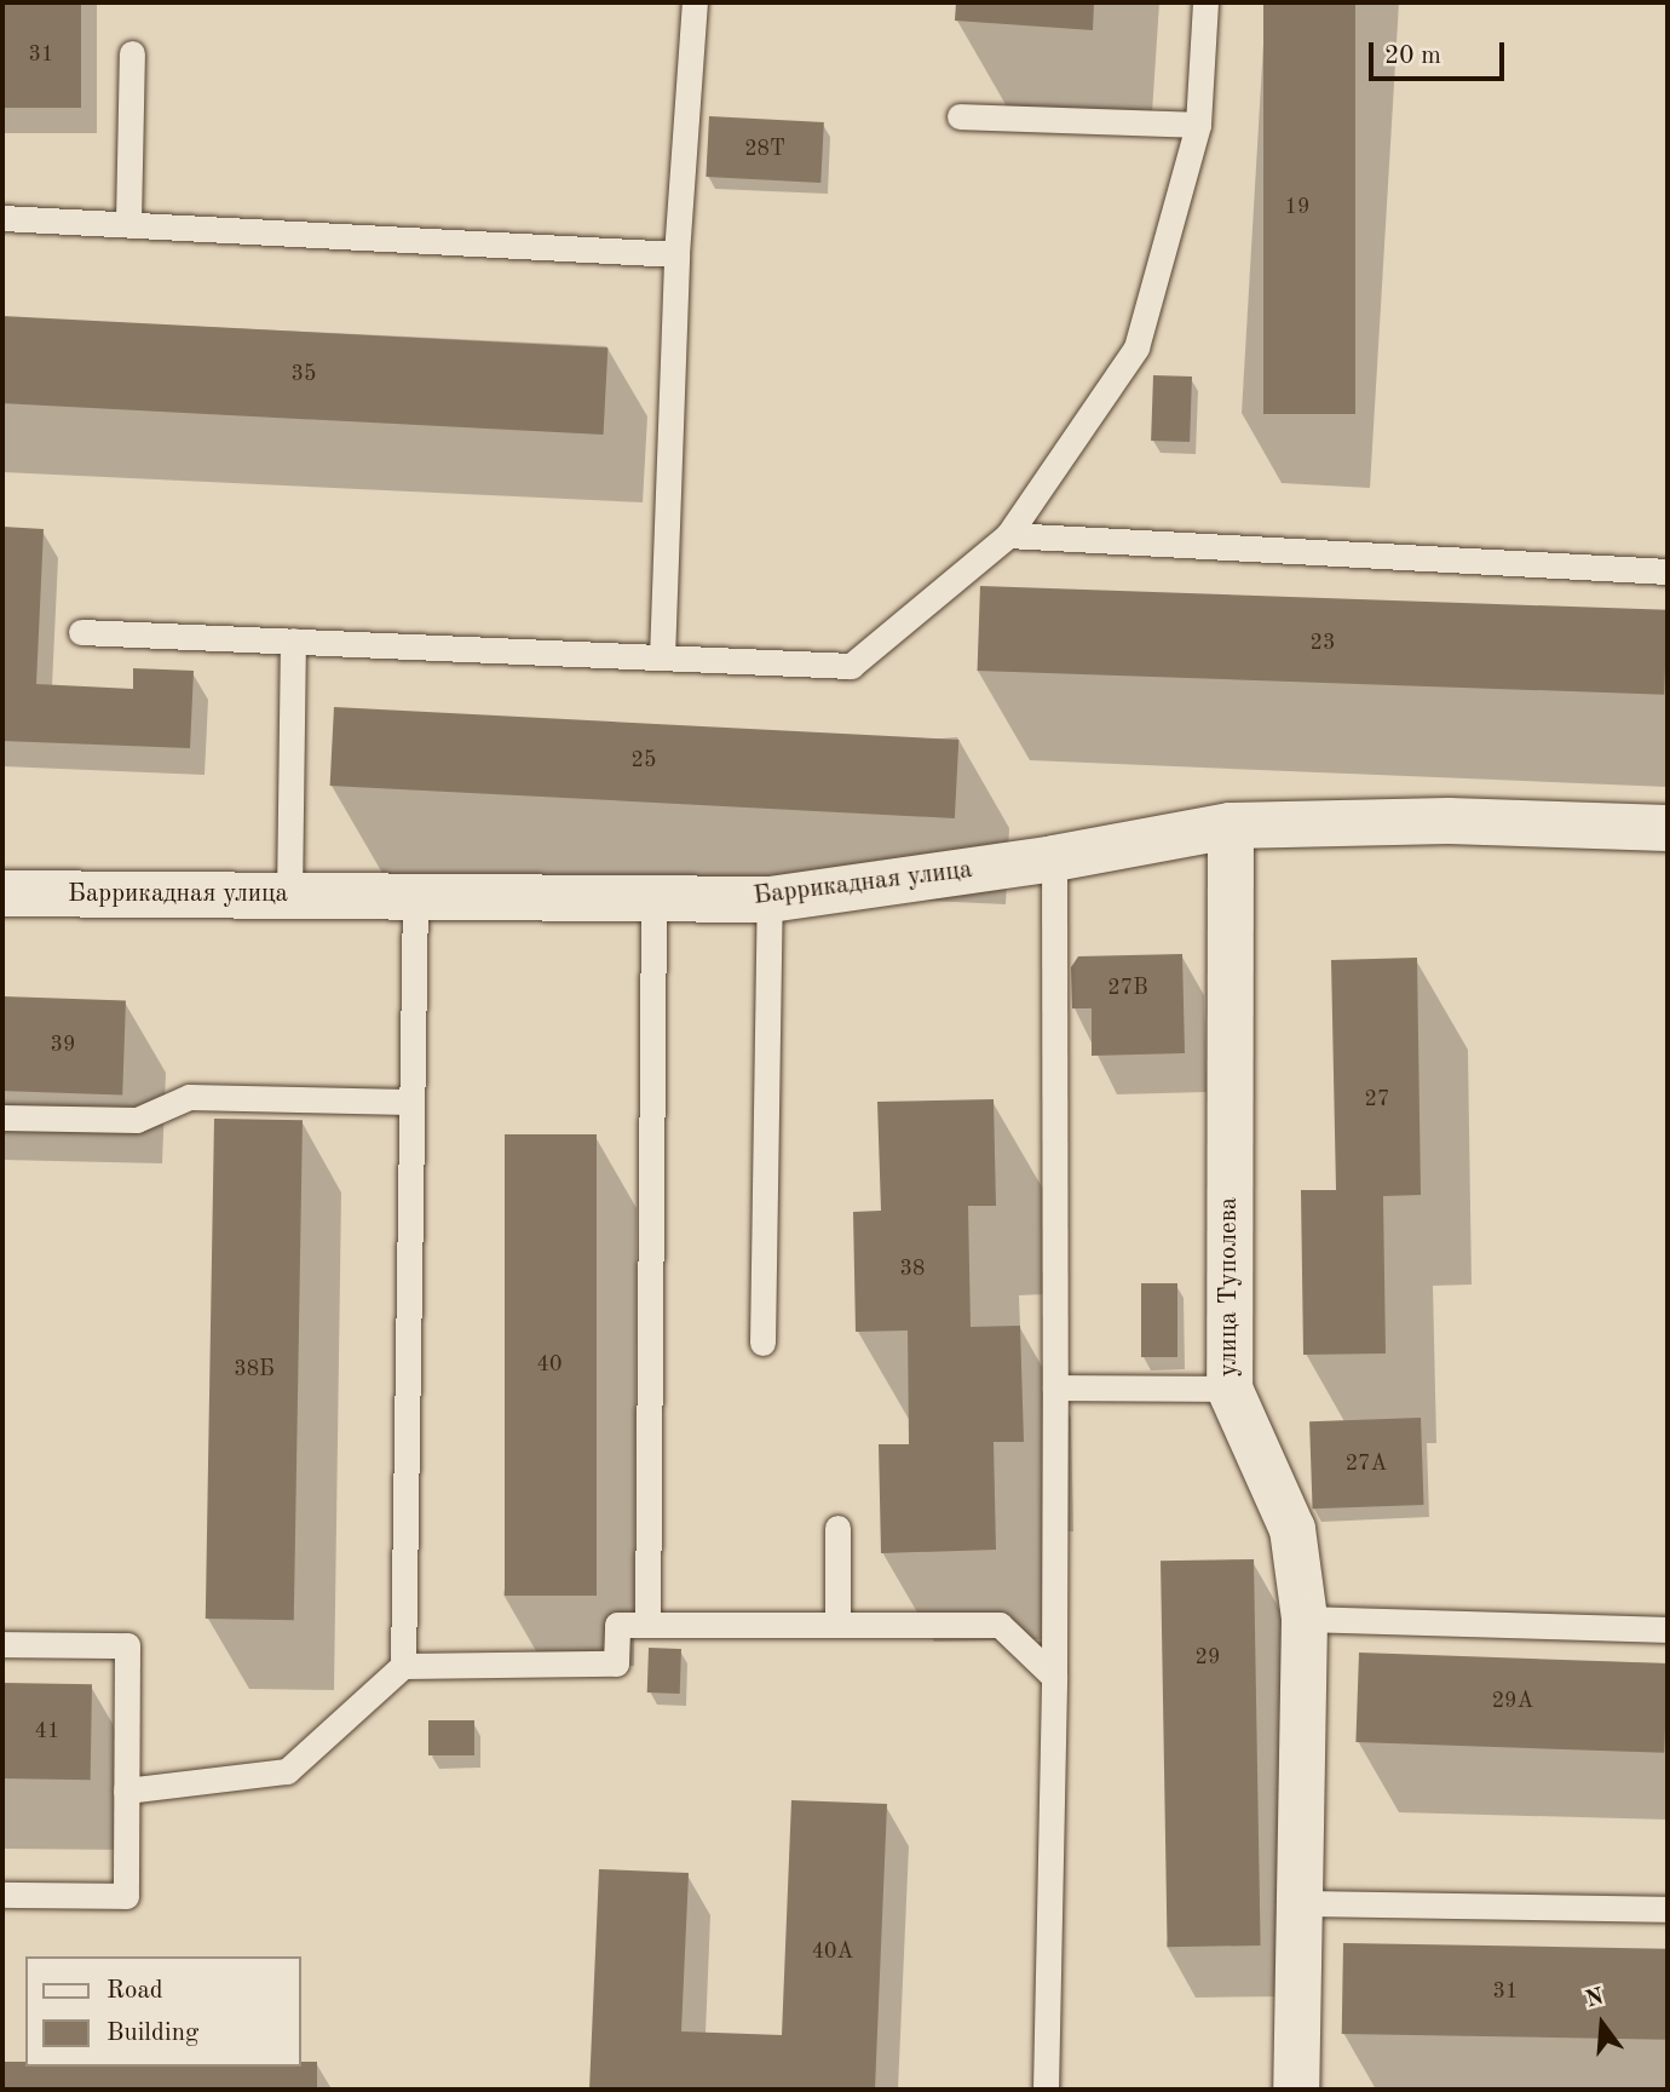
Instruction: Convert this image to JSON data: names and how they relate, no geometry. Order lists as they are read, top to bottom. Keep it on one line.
{"streets":{"street":["Баррикадная улица","улица Туполева"]},"crossings":[["Баррикадная улица","улица Туполева"]],"house_numbers":["31","28Т","19","35","23","25","27В","39","27","38","40","38Б","27А","29","29А","41","40А","31"],"legend":["Road","Building"],"scale_bar":"20 m","north":"top"}
